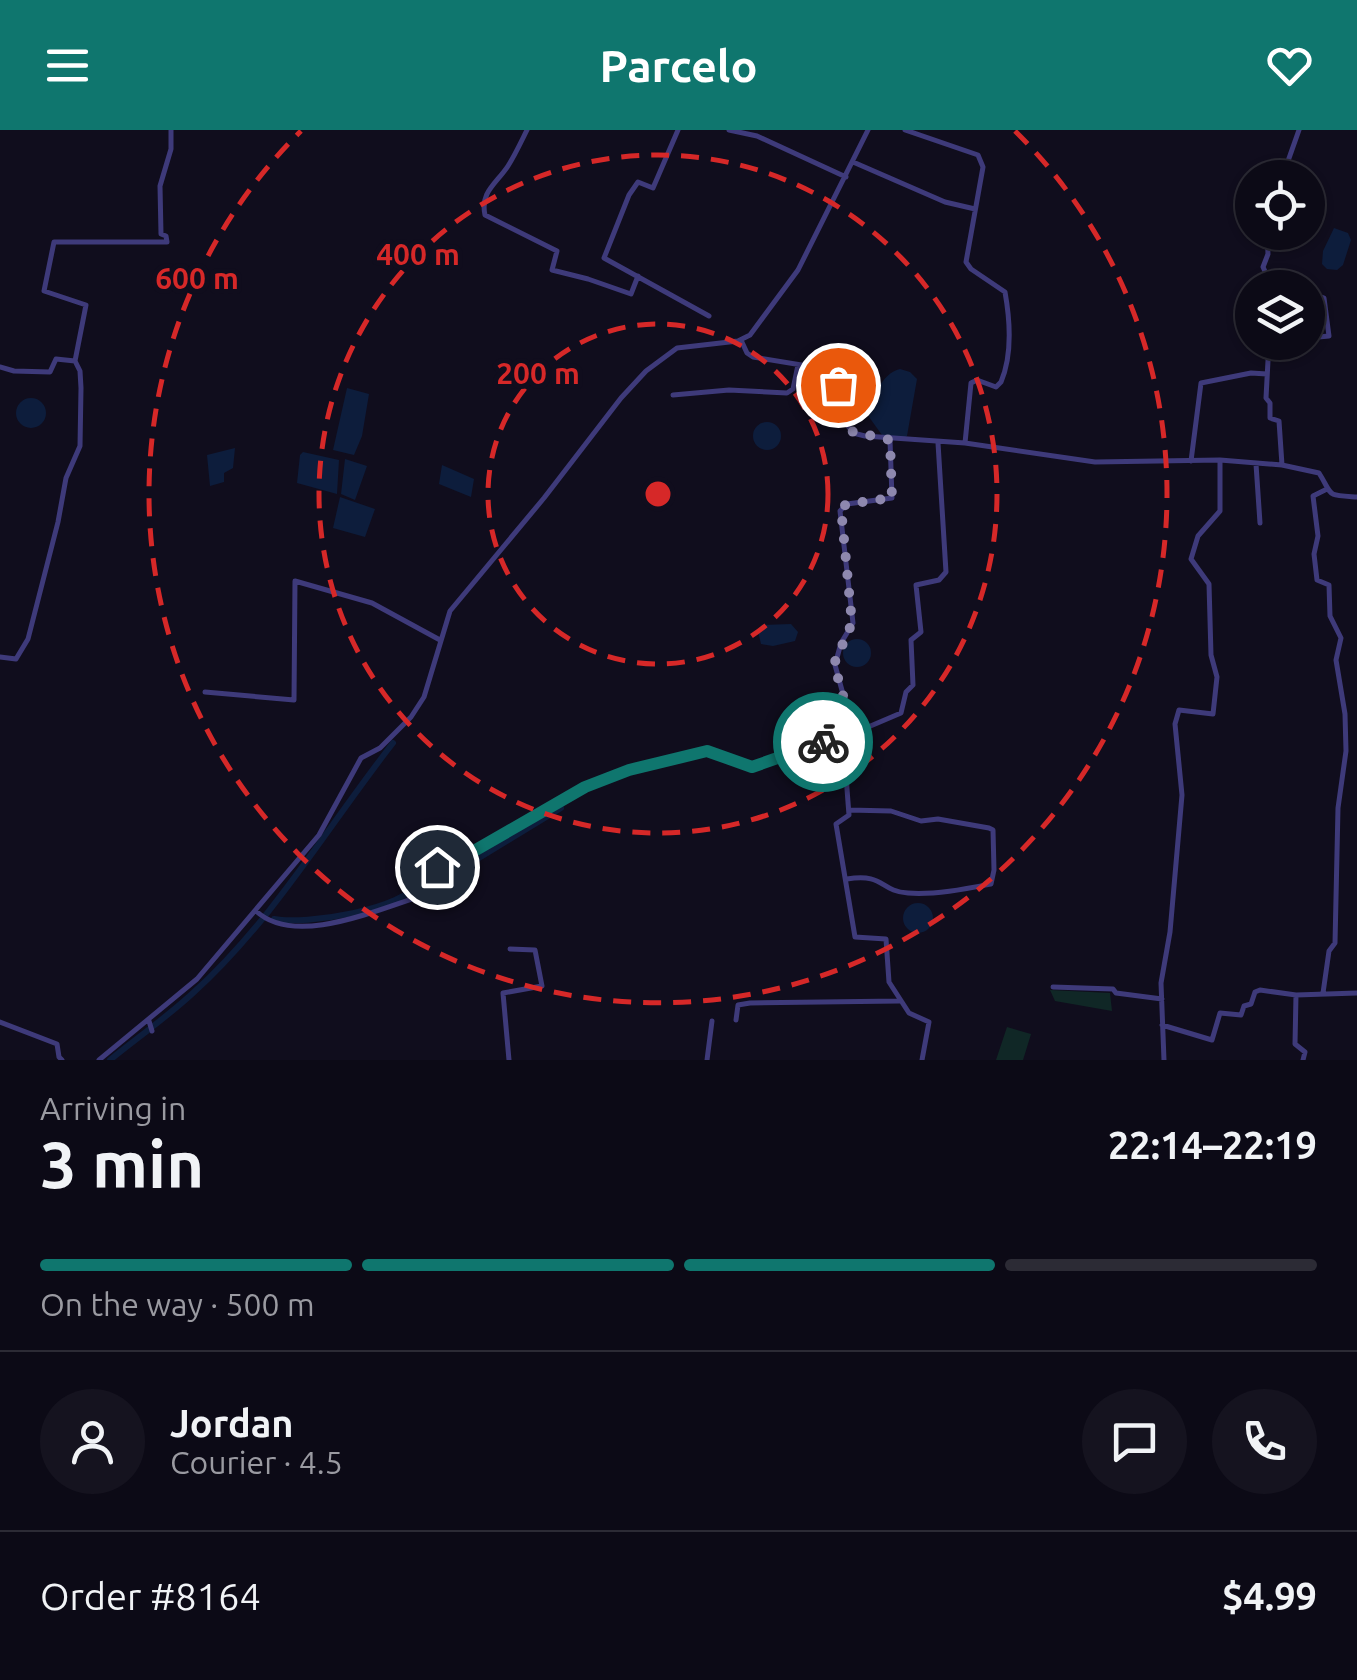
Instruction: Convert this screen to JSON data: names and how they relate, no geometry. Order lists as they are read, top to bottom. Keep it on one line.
{"page":{"header":"Parcelo","heading":["3 min","Arriving in","22:14–22:19"],"panel":["Jordan","Courier · 4.5","Order #8164","$4.99"],"bar":"On the way · 500 m"},"rings":["400 m","600 m","200 m"]}
